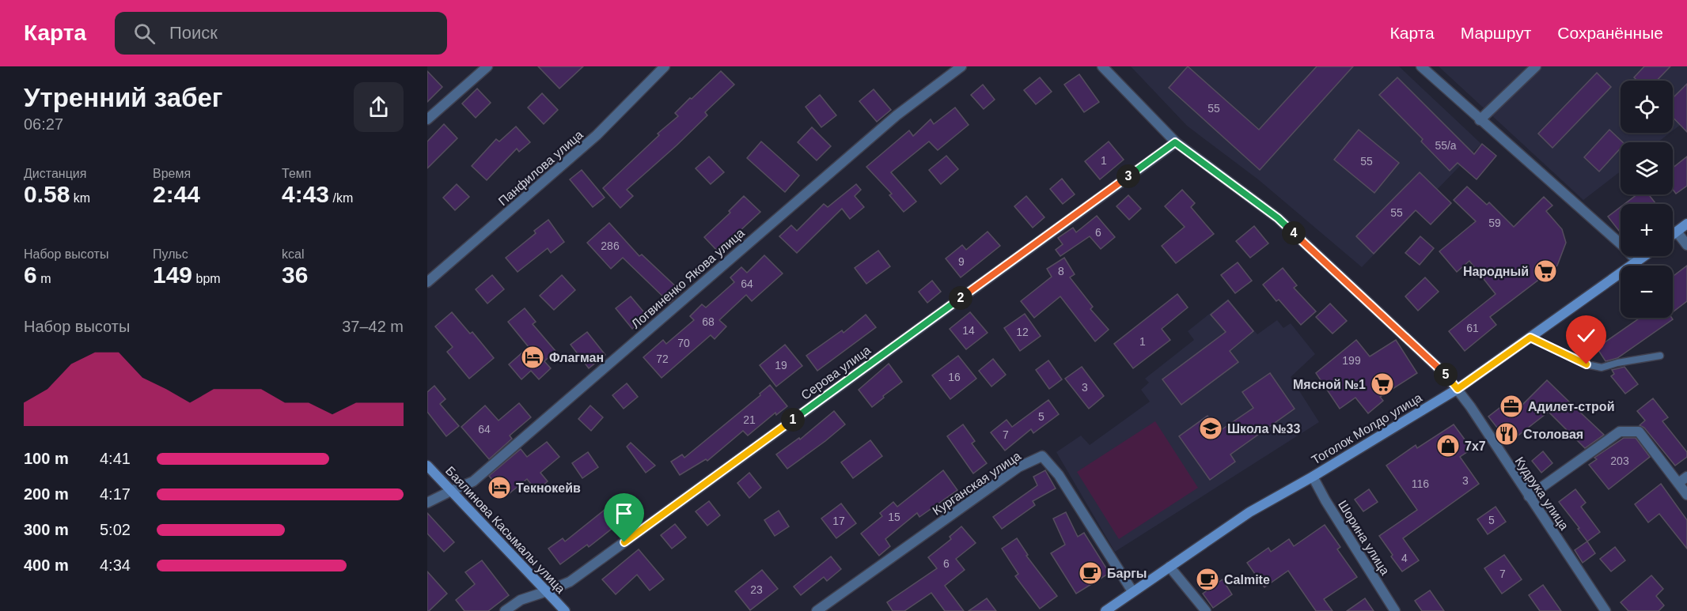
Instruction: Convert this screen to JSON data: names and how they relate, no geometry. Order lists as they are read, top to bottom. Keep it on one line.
{"streets":{"main road":["Тоголок Молдо улица","Баялинова Касымалы улица"],"street":["Панфилова улица","Логвиненко Якова улица","Серова улица","Курганская улица","Кудрука улица","Шорина улица"]},"crossings":[["Логвиненко Якова улица","Баялинова Касымалы улица"],["Серова улица","Кудрука улица"],["Серова улица","Баялинова Касымалы улица"],["Тоголок Молдо улица","Курганская улица"],["Тоголок Молдо улица","Кудрука улица"],["Тоголок Молдо улица","Шорина улица"]],"places":{"supermarket":["Народный","Мясной №1"],"hotel":["Флагман","Текнокейв"],"office":["Адилет-строй"],"school or university":["Школа №33"],"restaurant":["Столовая"],"shop":["7x7"],"cafe":["Баргы","Calmite"]},"house_numbers":["55","55/а","1","55","55","59","6","286","9","8","64","68","61","14","12","1","70","72","199","19","16","3","5","21","64","7","203","3","116","15","5","17","4","6","7","23"],"page":{"header":"Карта","search":"Поиск","nav":["Карта","Маршрут","Сохранённые"],"heading":["Утренний забег","06:27"],"map_buttons":["+","−"],"stats":[["Дистанция","0.58 km"],["Время","2:44"],["Темп","4:43 /km"],["Набор высоты","6 m"],["Пульс","149 bpm"],["kcal","36"]],"pins":["3","4","2","5","1"],"chart":["Набор высоты","37–42 m"],"list":[{"name":"100 m","note":"4:41"},{"name":"200 m","note":"4:17"},{"name":"300 m","note":"5:02"},{"name":"400 m","note":"4:34"}]}}
